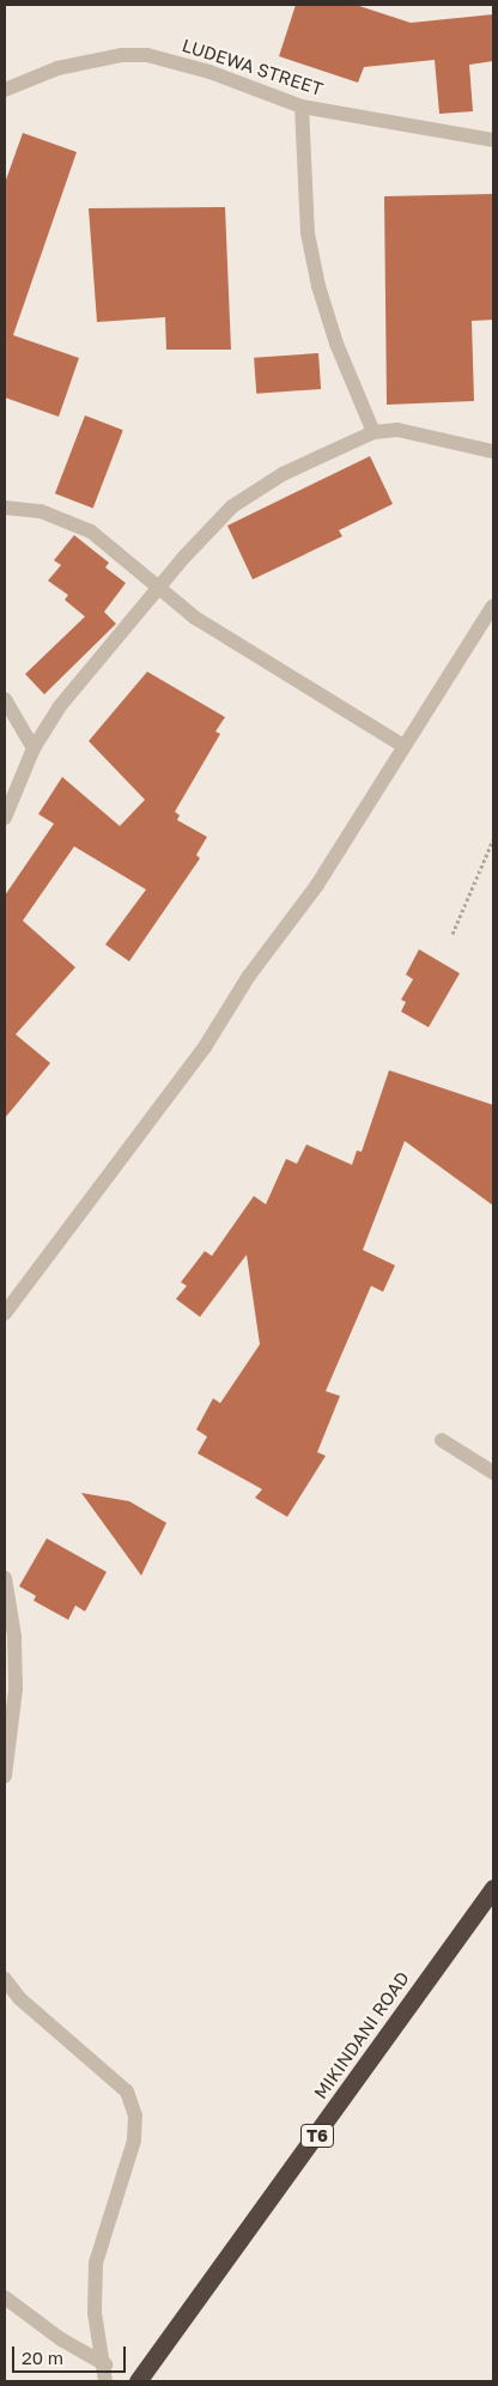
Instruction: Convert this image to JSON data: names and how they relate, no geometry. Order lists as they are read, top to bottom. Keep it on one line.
{"streets":{"highway":["MIKINDANI ROAD","T6"],"street":["LUDEWA STREET"]},"scale_bar":"20 m"}
